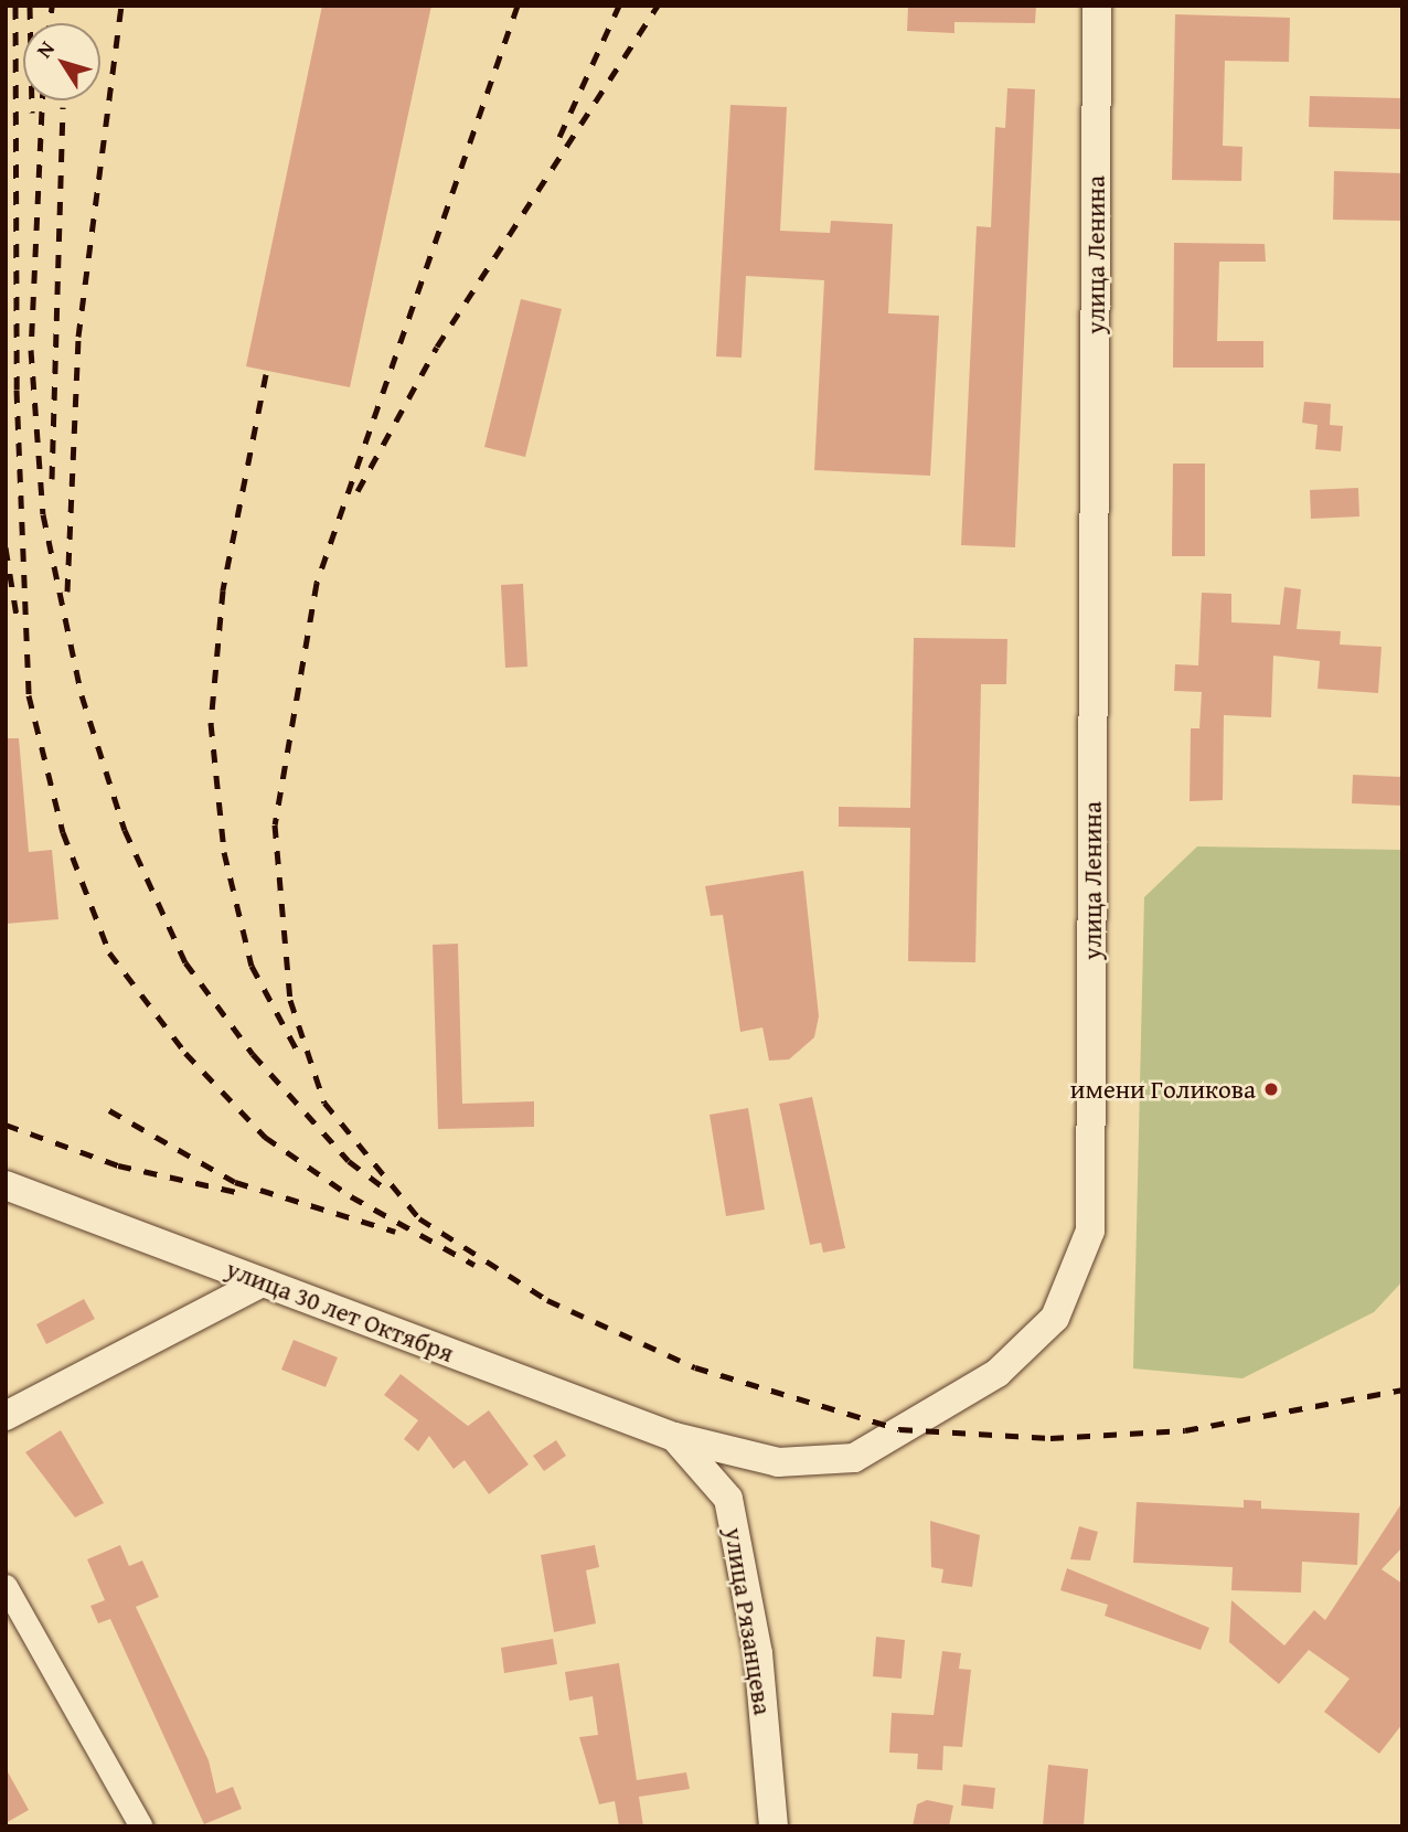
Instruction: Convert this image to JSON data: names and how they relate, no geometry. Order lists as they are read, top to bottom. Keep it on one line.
{"streets":{"street":["улица Ленина","улица 30 лет Октября","улица Рязанцева"]},"crossings":[["улица Ленина","улица 30 лет Октября"],["улица Ленина","улица Рязанцева"],["улица 30 лет Октября","улица Рязанцева"]],"places":["имени Голикова"],"north":"top left"}
